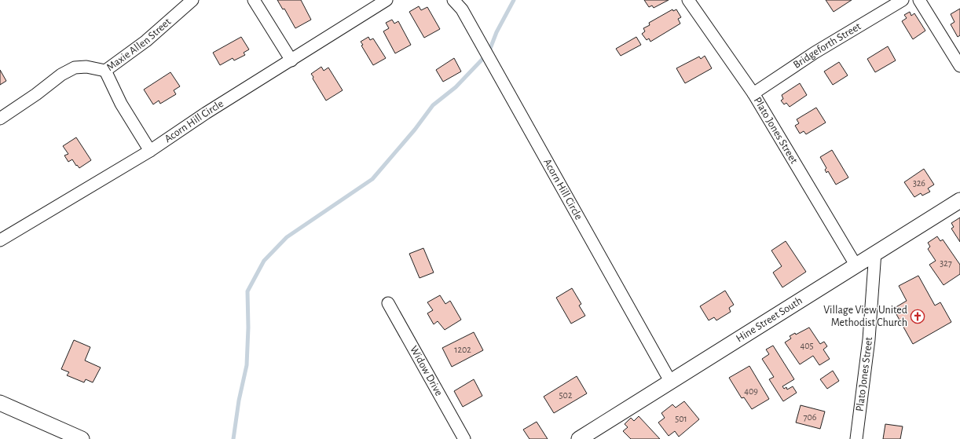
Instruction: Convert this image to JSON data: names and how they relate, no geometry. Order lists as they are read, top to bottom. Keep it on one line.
{"streets":{"street":["Maxie Allen Street","Bridgeforth Street","Acorn Hill Circle","Plato Jones Street","Hine Street South","Widow Drive"]},"crossings":[["Bridgeforth Street","Plato Jones Street"],["Acorn Hill Circle","Hine Street South"],["Plato Jones Street","Hine Street South"]],"places":{"church":["Village View United Methodist Church"]},"house_numbers":["326","327","405","1202","409","502","706","501"]}
